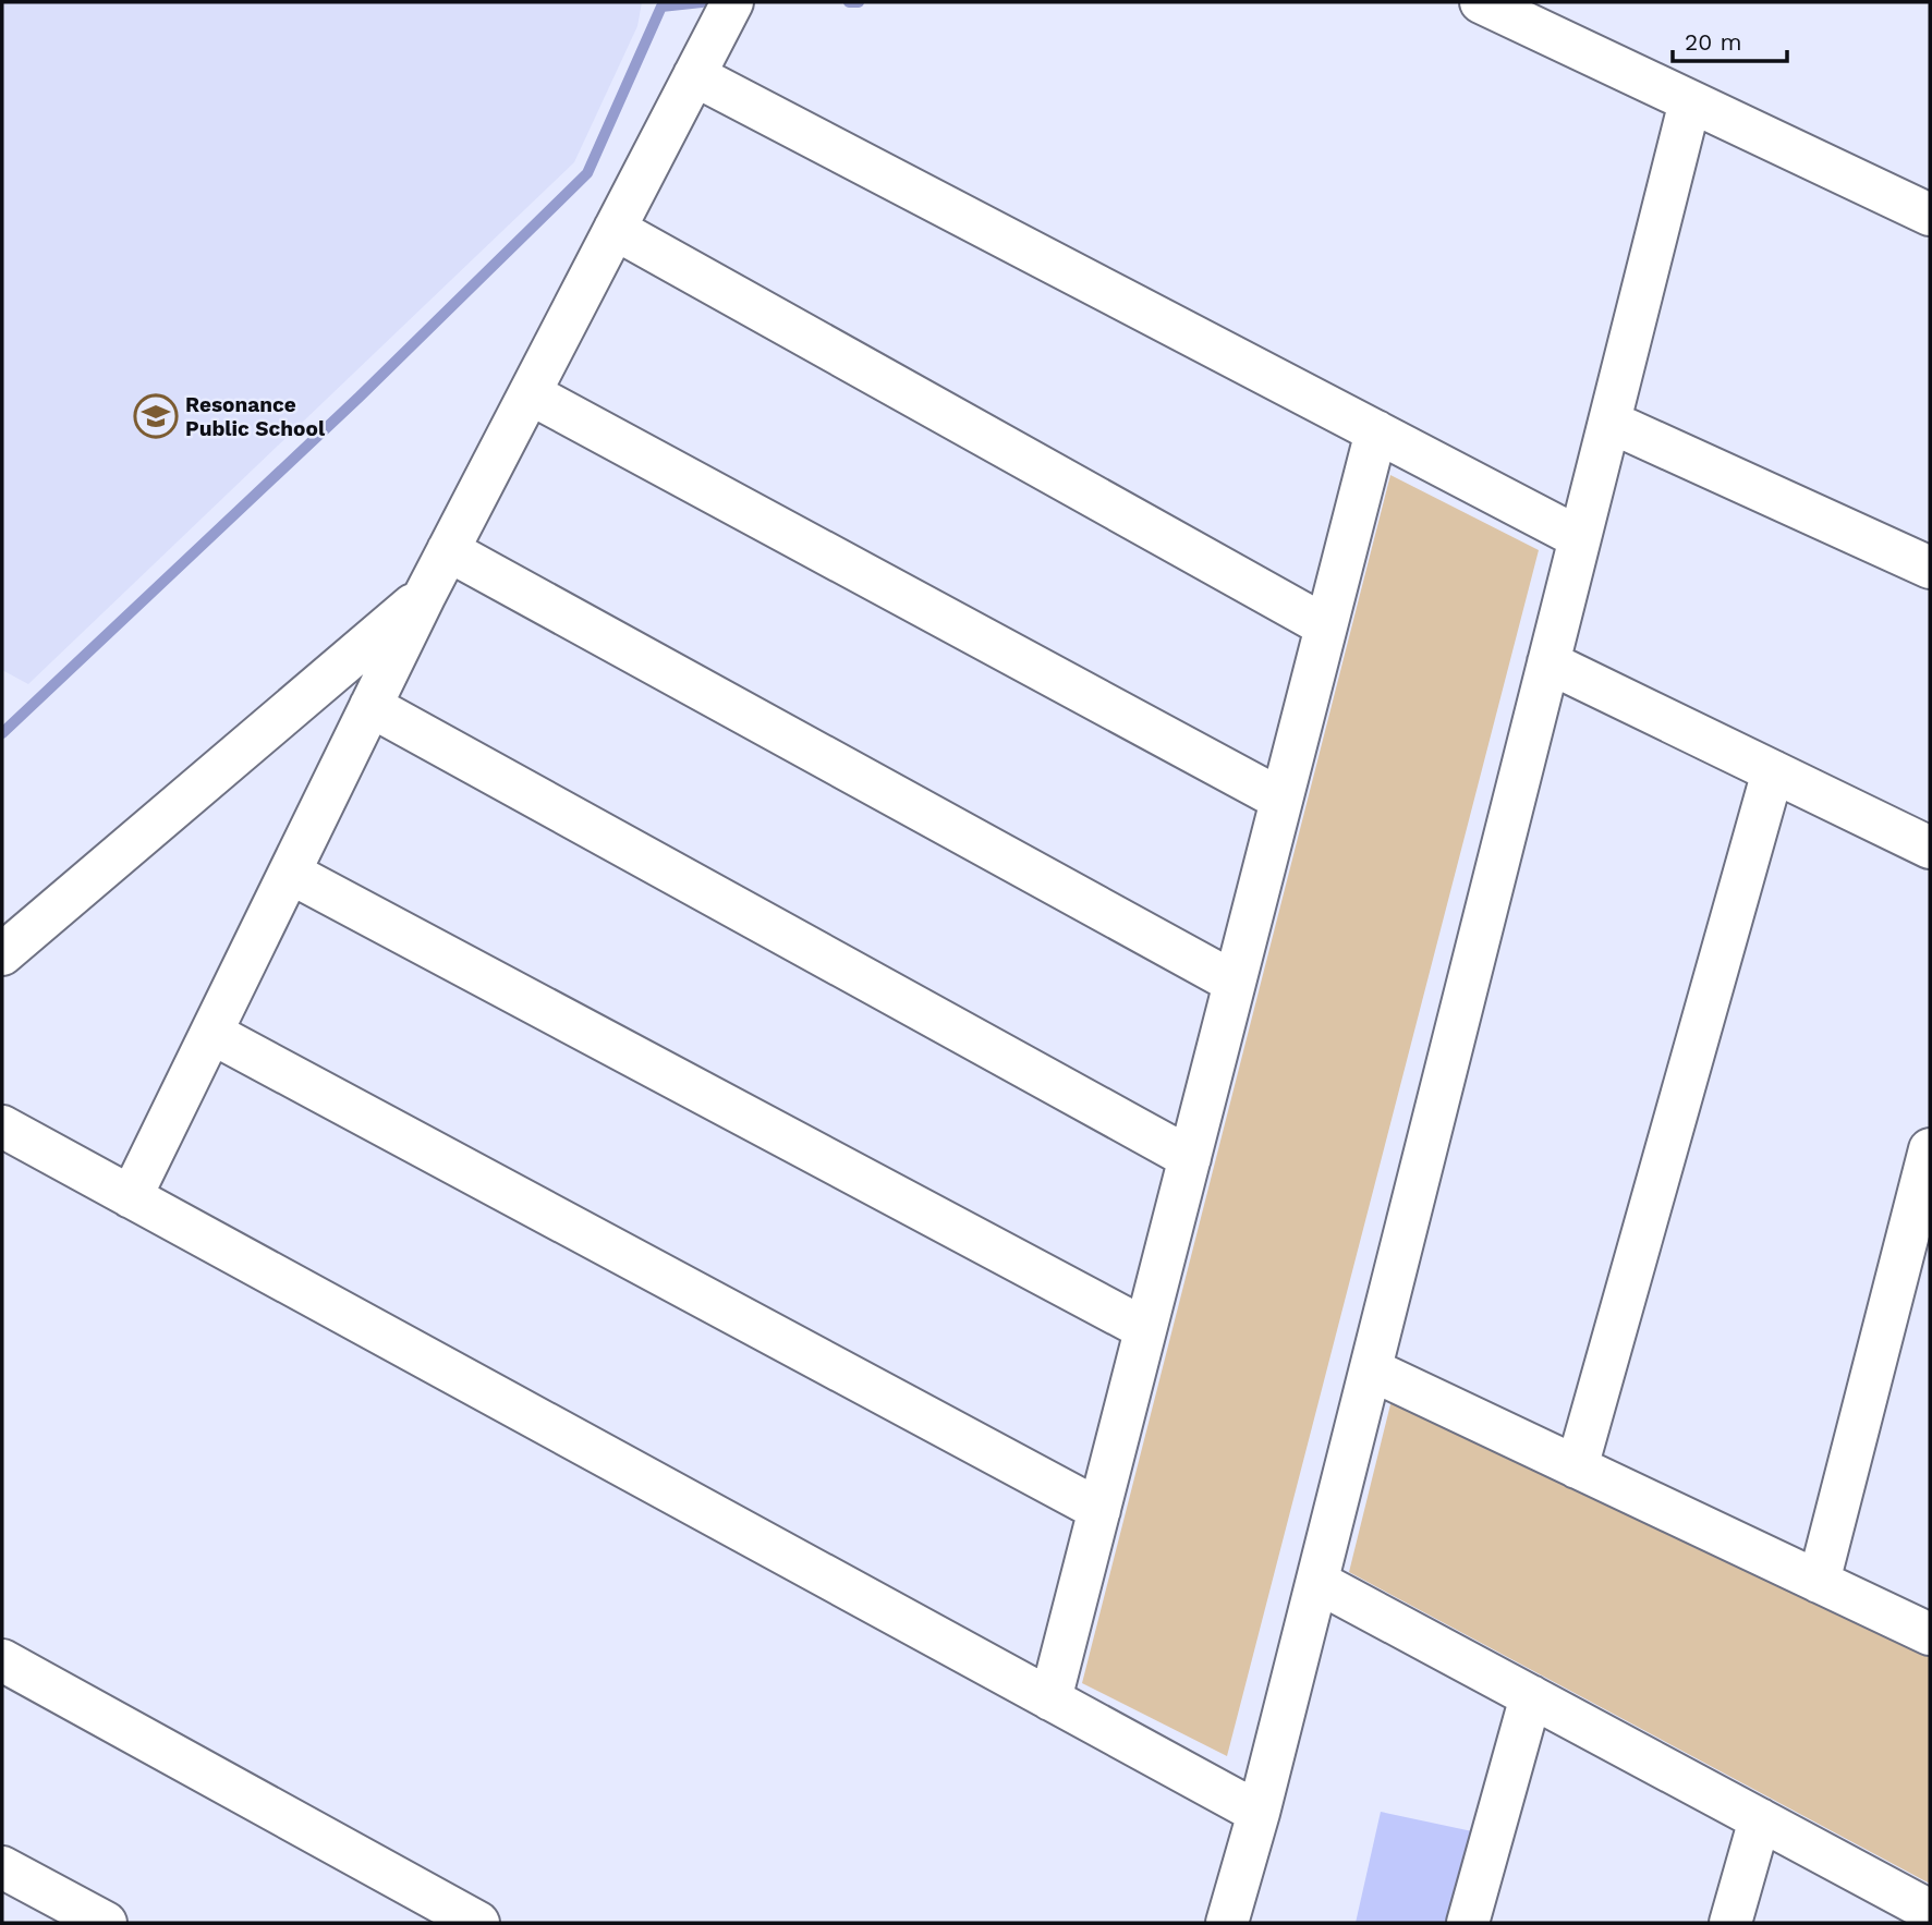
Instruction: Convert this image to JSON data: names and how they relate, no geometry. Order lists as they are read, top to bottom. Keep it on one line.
{"places":{"school or university":["Resonance Public School"]},"scale_bar":"20 m"}
